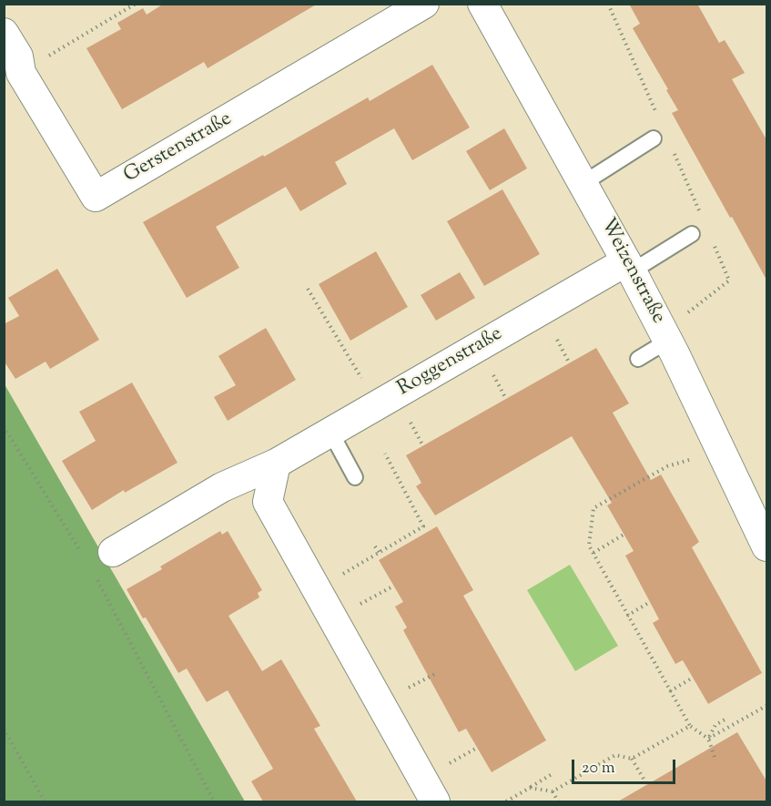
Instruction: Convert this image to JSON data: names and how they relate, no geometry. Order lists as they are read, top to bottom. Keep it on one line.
{"streets":{"street":["Gerstenstraße","Weizenstraße","Roggenstraße"]},"crossings":[["Weizenstraße","Roggenstraße"]],"scale_bar":"20 m"}
